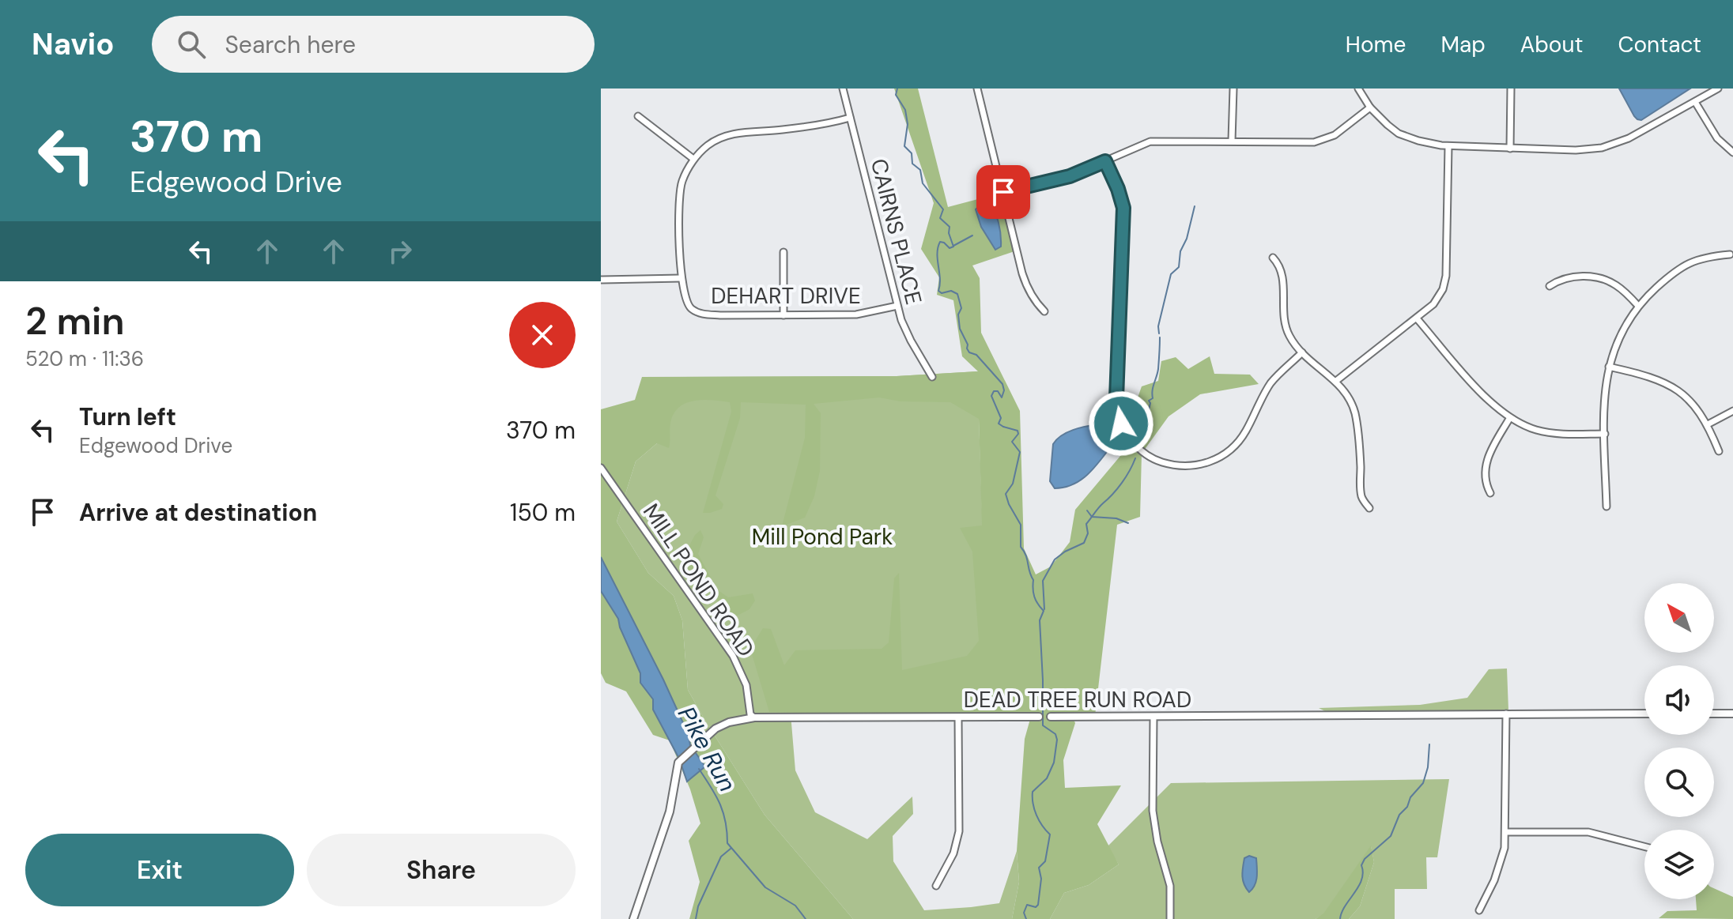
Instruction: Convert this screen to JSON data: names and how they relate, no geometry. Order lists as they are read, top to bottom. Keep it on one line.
{"streets":{"street":["CAIRNS PLACE","DEHART DRIVE","MILL POND ROAD","DEAD TREE RUN ROAD"]},"crossings":[["CAIRNS PLACE","DEHART DRIVE"],["MILL POND ROAD","DEAD TREE RUN ROAD"]],"water":["Pike Run"],"parks":["Mill Pond Park"],"north":"top left","page":{"header":"Navio","search":"Search here","nav":["Home","Map","About","Contact"],"turn":["370 m","Edgewood Drive"],"heading":["2 min","520 m · 11:36"],"list":[{"name":"Turn left","note":"Edgewood Drive","value":"370 m"},{"name":"Arrive at destination","value":"150 m"}],"buttons":["Exit","Share"]}}
